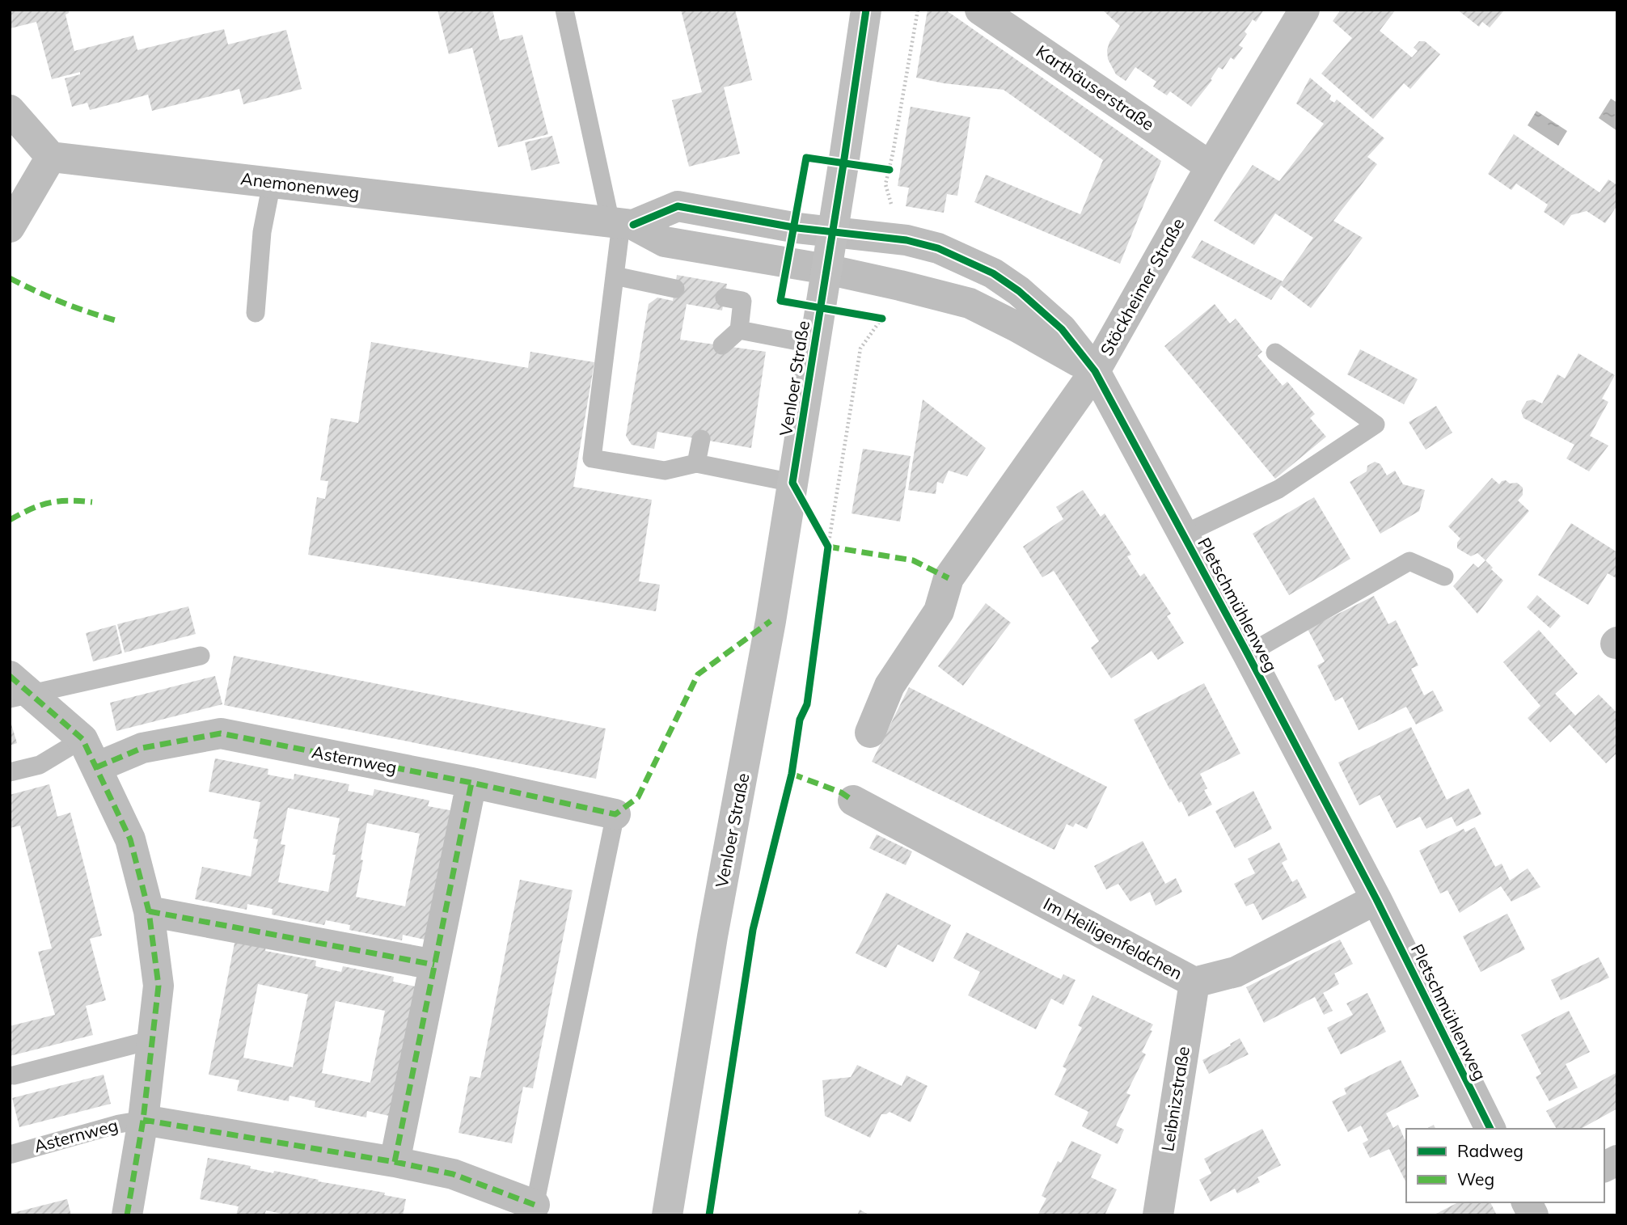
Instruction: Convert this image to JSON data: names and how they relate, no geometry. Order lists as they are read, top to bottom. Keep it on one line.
{"streets":{"main road":["Venloer Straße"],"street":["Karthäuserstraße","Anemonenweg","Stöckheimer Straße","Pletschmühlenweg","Asternweg","Im Heiligenfeldchen","Leibnizstraße"]},"crossings":[["Karthäuserstraße","Stöckheimer Straße"],["Anemonenweg","Venloer Straße"],["Anemonenweg","Pletschmühlenweg"],["Stöckheimer Straße","Pletschmühlenweg"],["Venloer Straße","Pletschmühlenweg"],["Pletschmühlenweg","Im Heiligenfeldchen"],["Im Heiligenfeldchen","Leibnizstraße"]],"legend":["Radweg","Weg"]}
